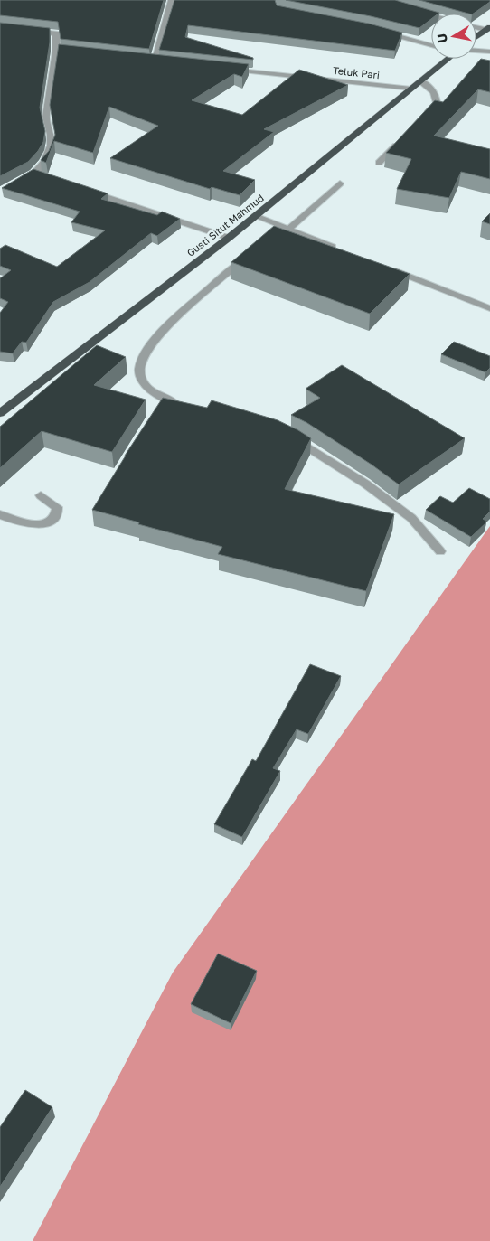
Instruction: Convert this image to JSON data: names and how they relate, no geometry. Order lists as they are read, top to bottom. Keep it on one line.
{"streets":{"highway":["Gusti Situt Mahmud"],"street":["Teluk Pari"]},"crossings":[["Teluk Pari","Gusti Situt Mahmud"]],"north":"left"}
